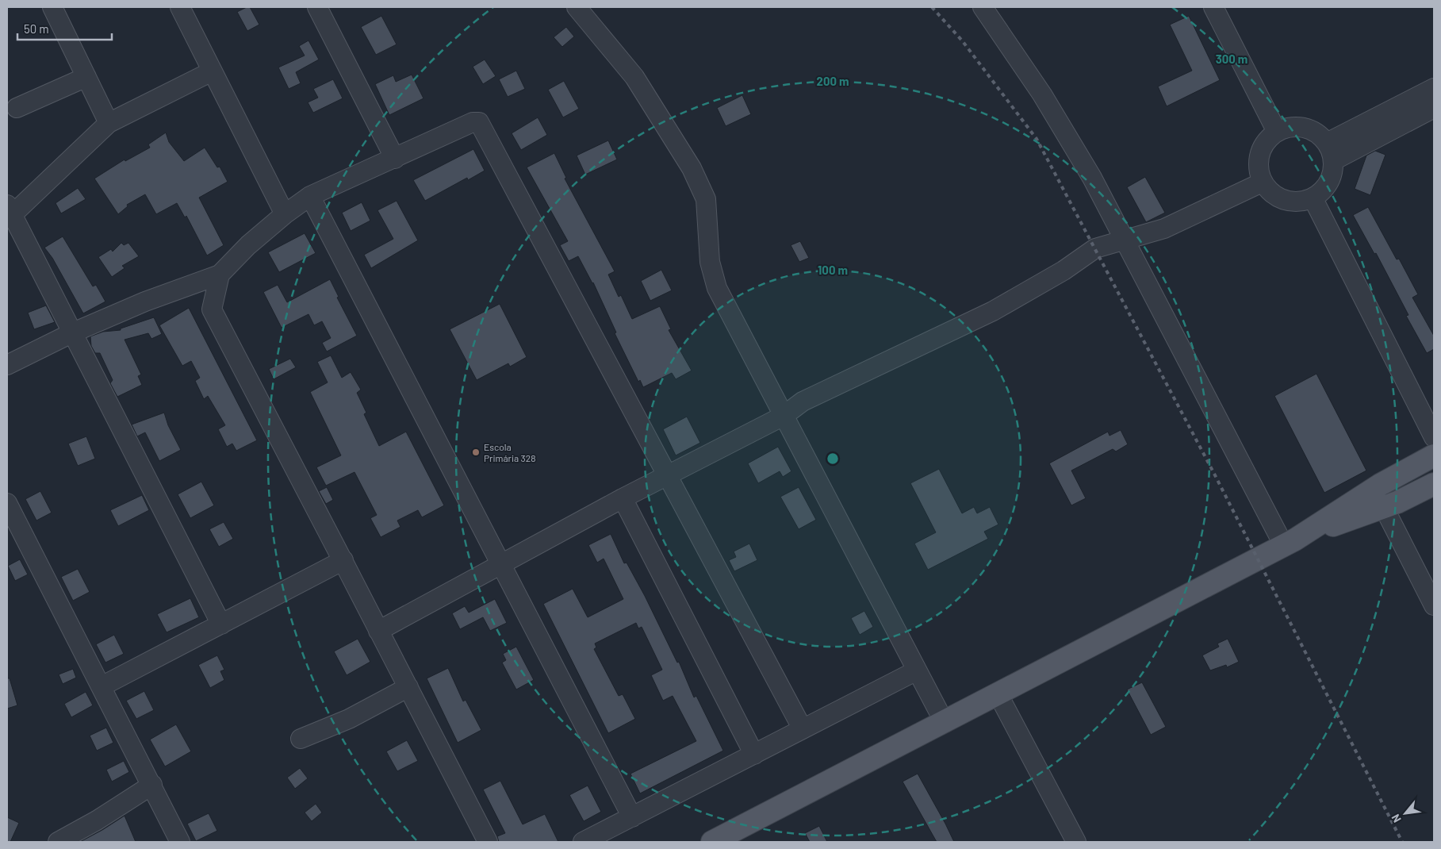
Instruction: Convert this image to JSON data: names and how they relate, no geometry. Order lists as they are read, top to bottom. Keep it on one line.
{"places":["Escola Primária 328"],"scale_bar":"50 m","north":"bottom left","rings":["300 m","200 m","100 m"]}
